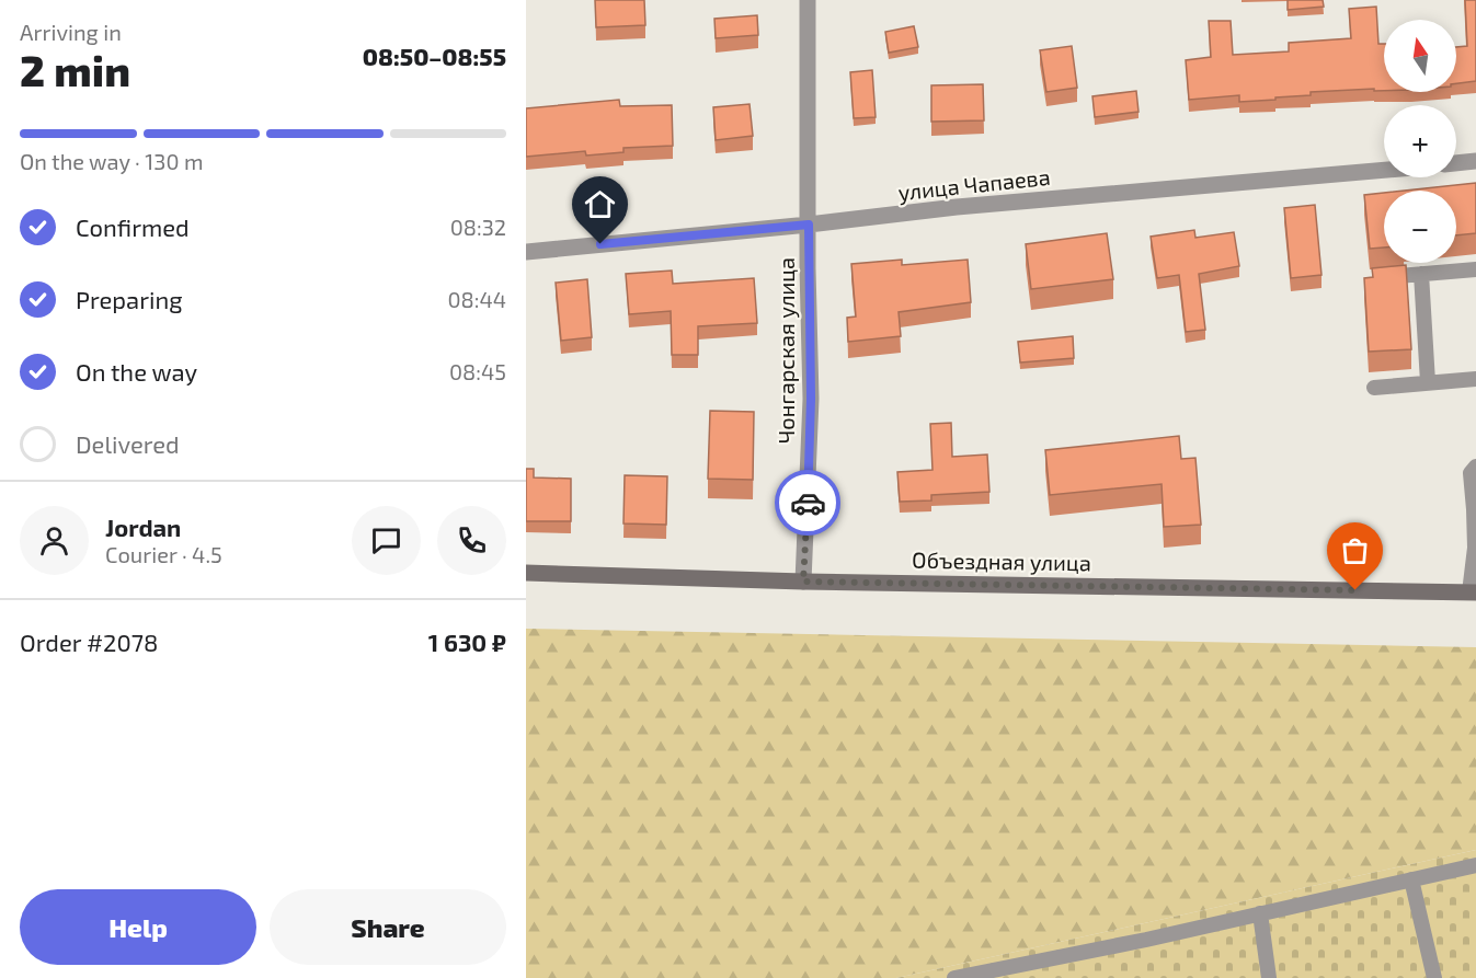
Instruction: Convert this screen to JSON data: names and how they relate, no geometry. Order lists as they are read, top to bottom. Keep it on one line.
{"streets":{"street":["улица Чапаева","Чонгарская улица","Объездная улица"]},"crossings":[["улица Чапаева","Чонгарская улица"],["Чонгарская улица","Объездная улица"]],"north":"top","page":{"heading":["2 min","Arriving in","08:50–08:55"],"panel":["Jordan","Courier · 4.5","Order #2078","1 630 ₽"],"map_buttons":["+","−"],"bar":"On the way · 130 m","list":[["Confirmed","08:32"],["Preparing","08:44"],["On the way","08:45"],"Delivered"],"buttons":["Help","Share"]}}
